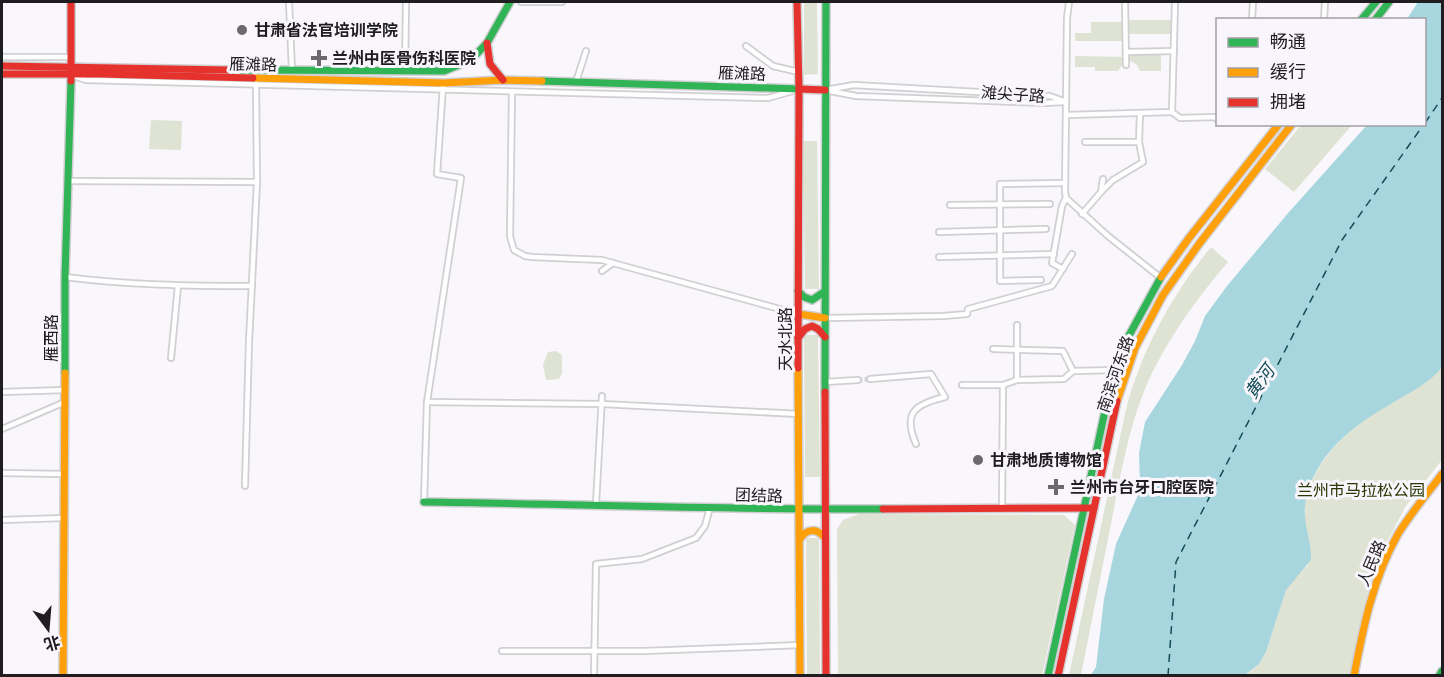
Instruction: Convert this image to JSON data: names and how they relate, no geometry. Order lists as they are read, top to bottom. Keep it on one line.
{"streets":{"main road":["雁滩路","雁西路","天水北路","南滨河东路","团结路","人民路"],"street":["滩尖子路"]},"crossings":[["雁滩路","滩尖子路"],["雁滩路","雁西路"],["雁滩路","天水北路"],["天水北路","团结路"],["南滨河东路","团结路"]],"water":["黄河"],"parks":["兰州市马拉松公园"],"places":{"other":["甘肃省法官培训学院","甘肃地质博物馆"],"health":["兰州中医骨伤科医院","兰州市台牙口腔医院"]},"legend":["畅通","缓行","拥堵"],"north":"bottom"}
